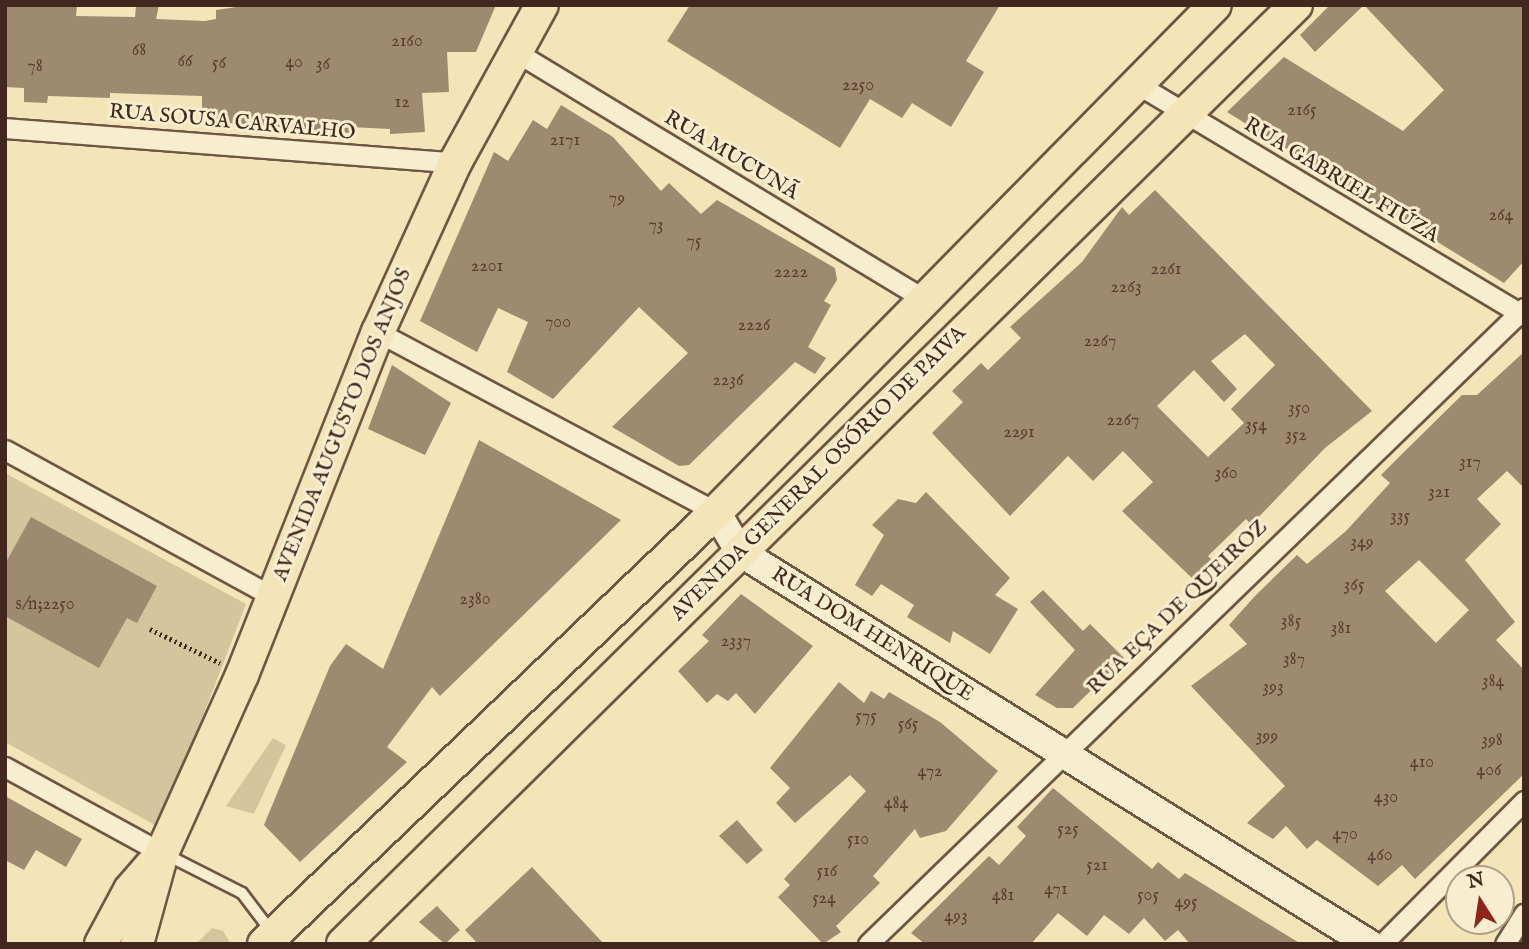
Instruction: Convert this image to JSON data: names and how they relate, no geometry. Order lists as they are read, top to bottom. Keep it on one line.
{"streets":{"main road":["AVENIDA AUGUSTO DOS ANJOS","AVENIDA GENERAL OSÓRIO DE PAIVA"],"street":["RUA SOUSA CARVALHO","RUA MUCUNÃ","RUA GABRIEL FIÚZA","RUA EÇA DE QUEIROZ","RUA DOM HENRIQUE"]},"crossings":[["RUA SOUSA CARVALHO","AVENIDA AUGUSTO DOS ANJOS"],["RUA MUCUNÃ","AVENIDA AUGUSTO DOS ANJOS"],["RUA GABRIEL FIÚZA","AVENIDA GENERAL OSÓRIO DE PAIVA"],["RUA GABRIEL FIÚZA","RUA EÇA DE QUEIROZ"],["AVENIDA GENERAL OSÓRIO DE PAIVA","RUA DOM HENRIQUE"],["RUA EÇA DE QUEIROZ","RUA DOM HENRIQUE"]],"house_numbers":["2160","68","66","40","56","36","78","2250","12","2165","2171","79","264","73","75","2201","2261","2222","2263","700","2226","2267","2236","350","2267","354","2291","352","317","360","321","335","349","365","2380","s/n;2250","385","381","2337","387","384","393","575","565","399","398","410","406","472","430","484","525","470","510","460","521","516","471","481","505","524","495","493"],"north":"top"}
